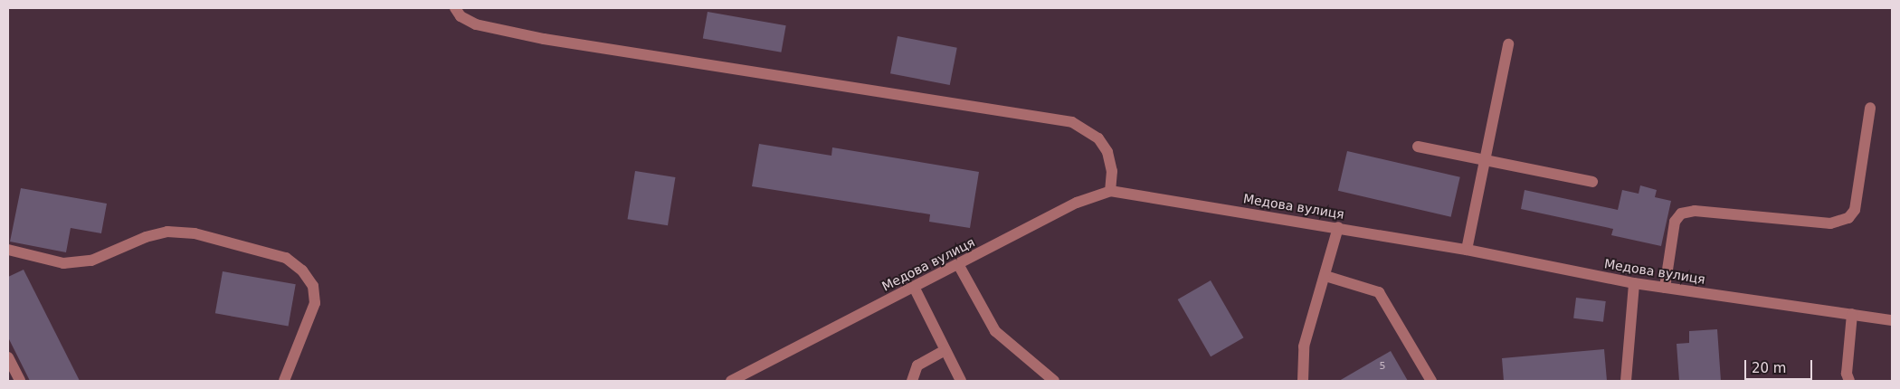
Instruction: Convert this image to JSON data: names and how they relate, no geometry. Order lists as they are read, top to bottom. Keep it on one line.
{"streets":{"street":["Медова вулиця"]},"house_numbers":["5"],"scale_bar":"20 m"}
